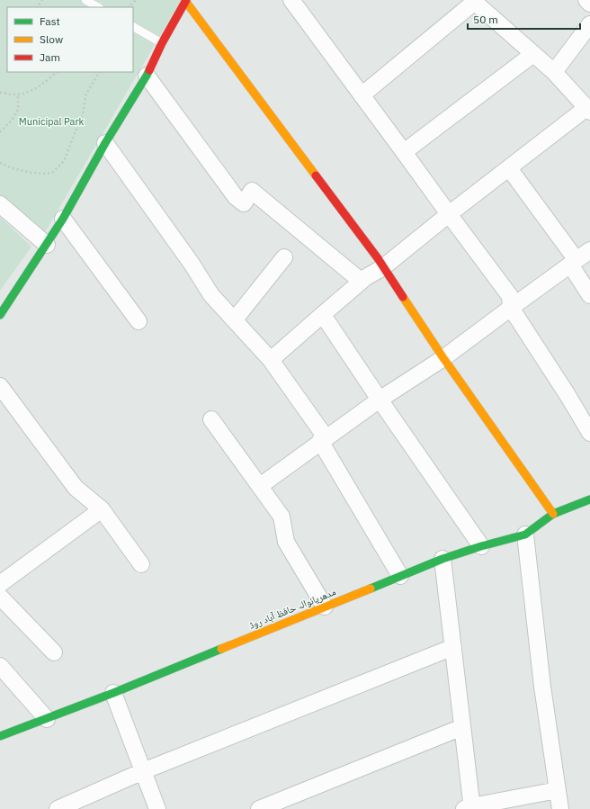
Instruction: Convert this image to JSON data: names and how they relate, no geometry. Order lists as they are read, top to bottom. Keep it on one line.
{"streets":{"street":["مدھریانوالہ حافظ آباد روڈ"]},"parks":["Municipal Park"],"legend":["Fast","Slow","Jam"],"scale_bar":"50 m"}
